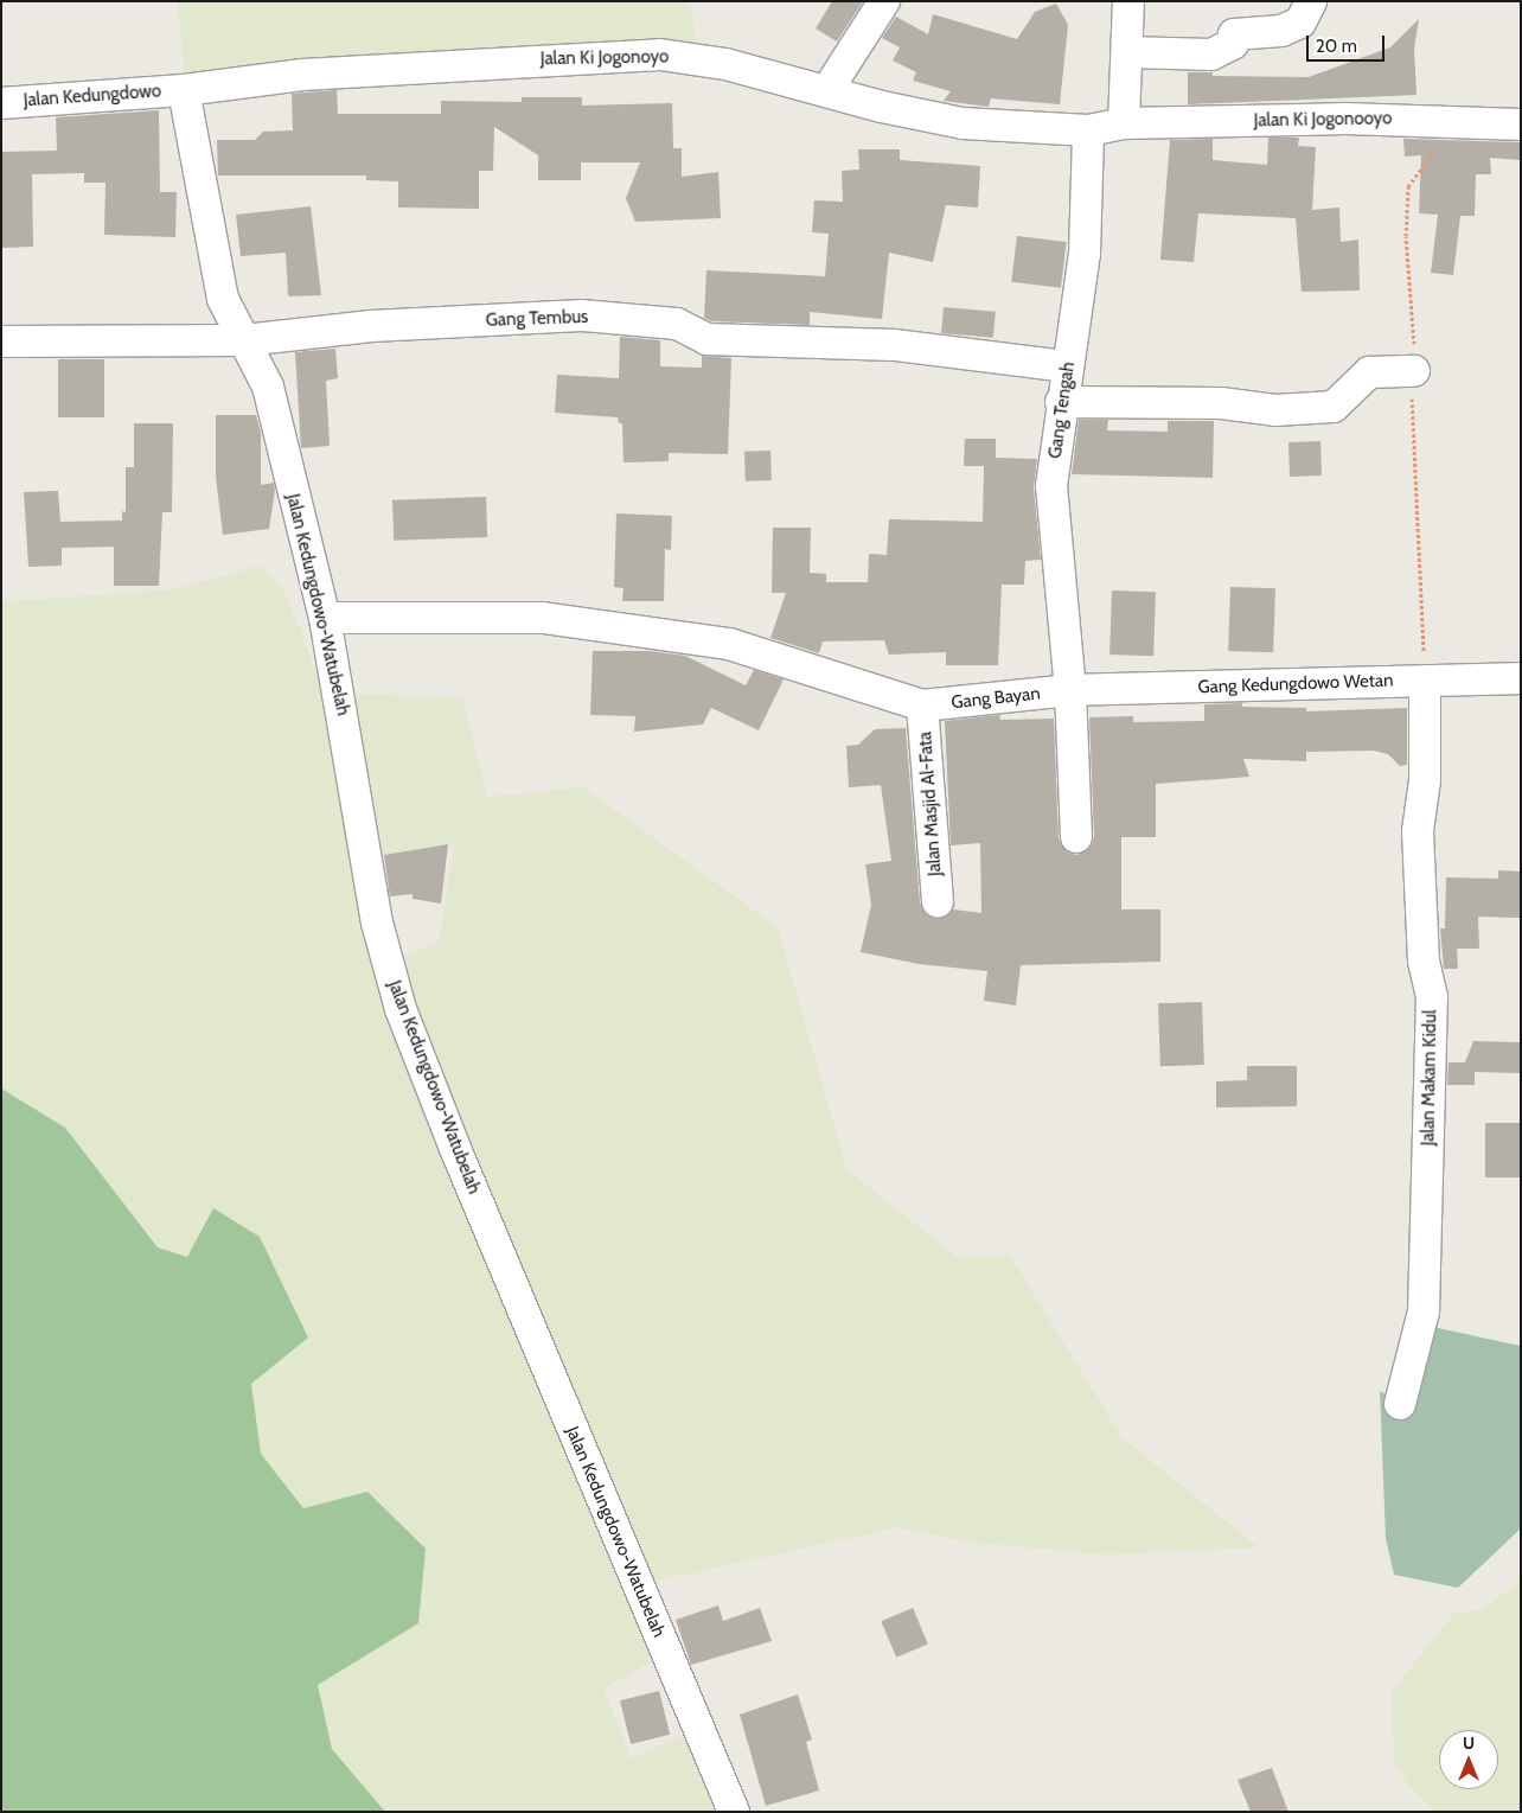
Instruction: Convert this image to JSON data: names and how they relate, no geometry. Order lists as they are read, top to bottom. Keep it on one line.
{"streets":{"street":["Jalan Ki Jogonoyo","Jalan Kedungdowo","Jalan Ki Jogonooyo","Gang Tembus","Gang Tengah","Jalan Kedungdowo-Watubelah","Gang Kedungdowo Wetan","Gang Bayan","Jalan Masjid Al-Fata","Jalan Makam Kidul"]},"crossings":[["Jalan Ki Jogonoyo","Jalan Kedungdowo"],["Jalan Ki Jogonoyo","Jalan Ki Jogonooyo"],["Jalan Ki Jogonoyo","Gang Tengah"],["Jalan Ki Jogonoyo","Jalan Kedungdowo-Watubelah"],["Jalan Kedungdowo","Jalan Kedungdowo-Watubelah"],["Gang Tembus","Gang Tengah"],["Gang Tembus","Jalan Kedungdowo-Watubelah"],["Gang Tengah","Gang Kedungdowo Wetan"],["Gang Tengah","Gang Bayan"],["Gang Kedungdowo Wetan","Gang Bayan"],["Gang Kedungdowo Wetan","Jalan Makam Kidul"],["Gang Bayan","Jalan Masjid Al-Fata"]],"scale_bar":"20 m","north":"top"}
